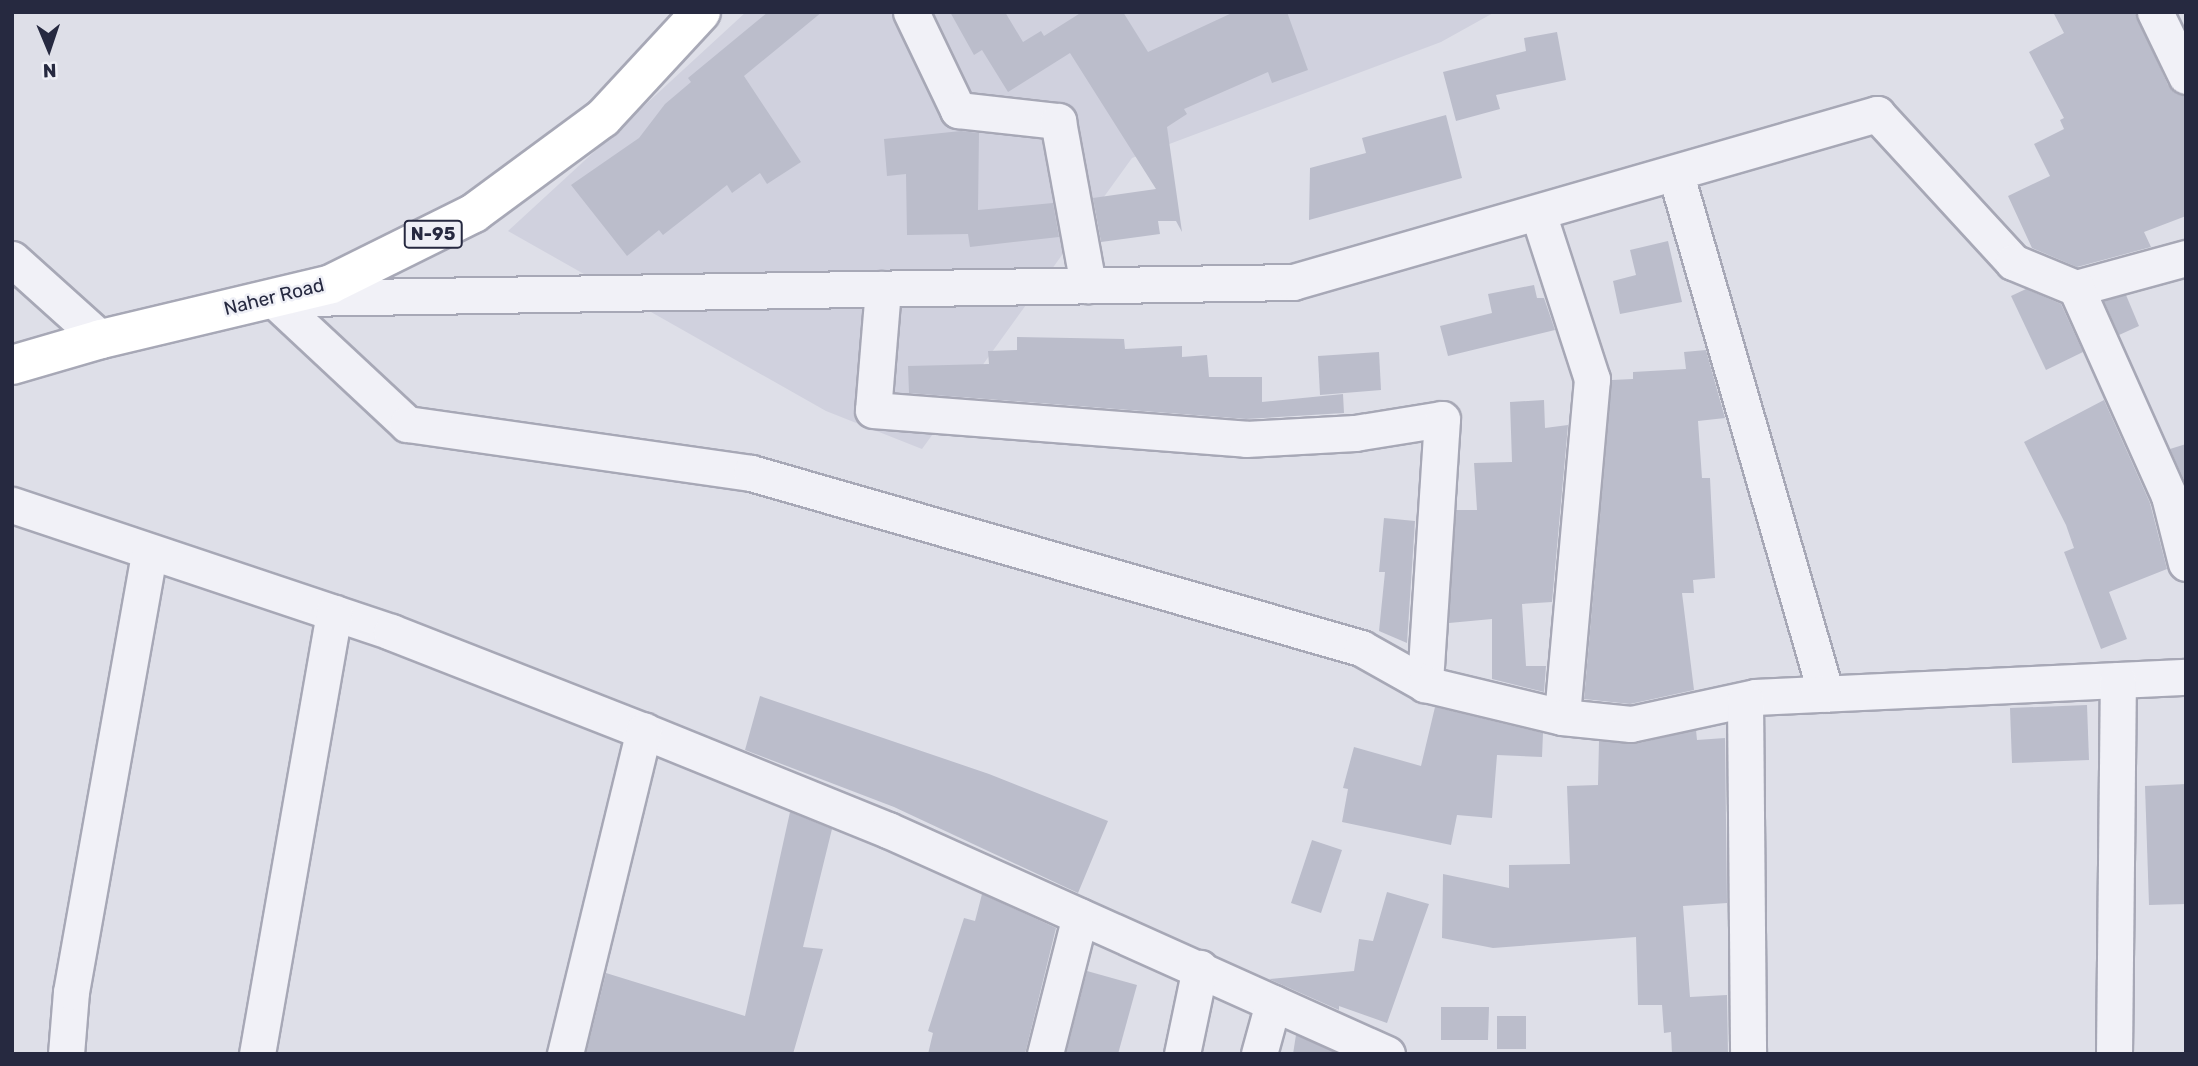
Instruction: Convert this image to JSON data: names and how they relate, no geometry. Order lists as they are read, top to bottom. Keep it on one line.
{"streets":{"main road":["N-95","Naher Road"]},"north":"bottom"}
